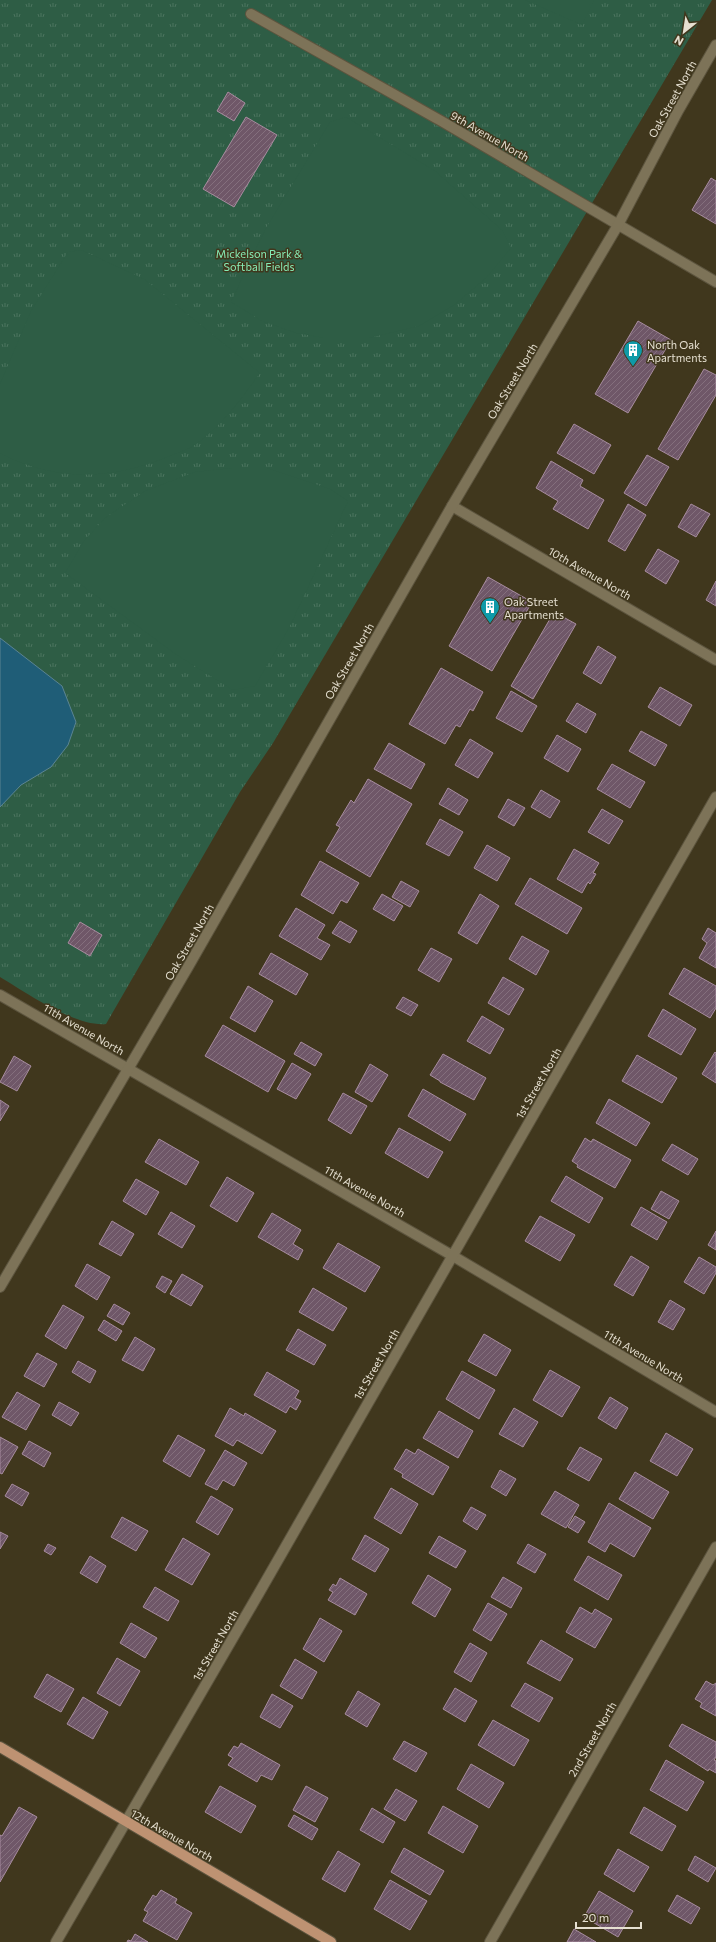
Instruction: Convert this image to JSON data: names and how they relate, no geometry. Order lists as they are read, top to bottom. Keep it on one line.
{"streets":{"main road":["12th Avenue North"],"street":["Oak Street North","9th Avenue North","10th Avenue North","11th Avenue North","1st Street North","2nd Street North"]},"crossings":[["Oak Street North","9th Avenue North"],["Oak Street North","10th Avenue North"],["Oak Street North","11th Avenue North"],["11th Avenue North","1st Street North"],["1st Street North","12th Avenue North"]],"parks":["Mickelson Park & Softball Fields"],"places":{"building":["North Oak Apartments","Oak Street Apartments"]},"scale_bar":"20 m","north":"bottom left"}
